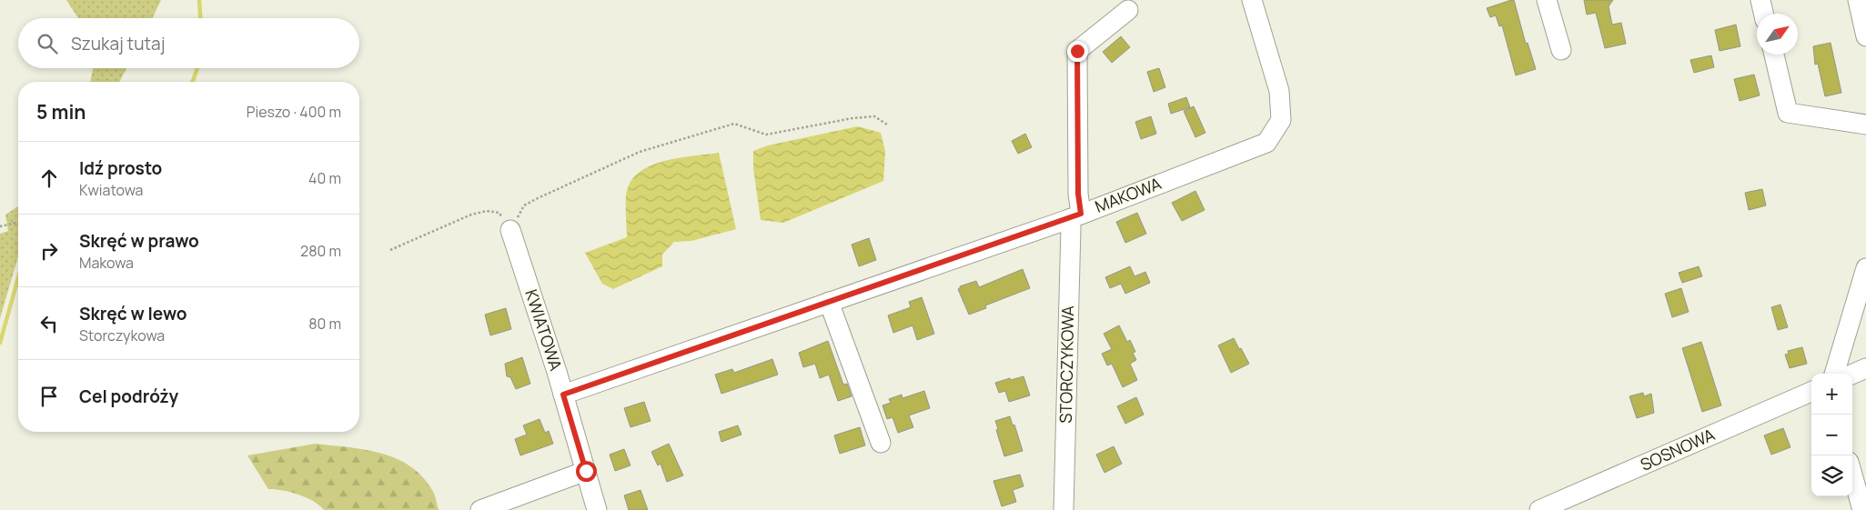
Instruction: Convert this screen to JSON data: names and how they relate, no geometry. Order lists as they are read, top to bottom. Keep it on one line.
{"streets":{"street":["MAKOWA","KWIATOWA","STORCZYKOWA","SOSNOWA"]},"crossings":[["MAKOWA","KWIATOWA"],["MAKOWA","STORCZYKOWA"]],"north":"top right","page":{"search":"Szukaj tutaj","heading":["5 min","Pieszo · 400 m"],"list":[["Idź prosto","Kwiatowa","40 m"],["Skręć w prawo","Makowa","280 m"],["Skręć w lewo","Storczykowa","80 m"],"Cel podróży"],"map_buttons":["+","−"]}}
